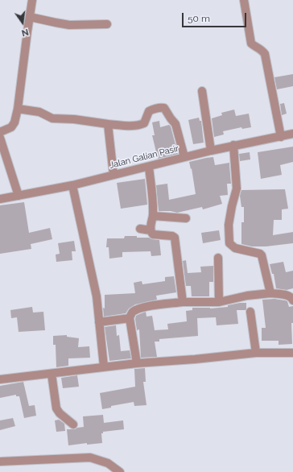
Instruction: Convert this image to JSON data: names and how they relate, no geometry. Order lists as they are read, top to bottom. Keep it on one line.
{"streets":{"street":["Jalan Galian Pasir"]},"scale_bar":"50 m","north":"bottom"}
